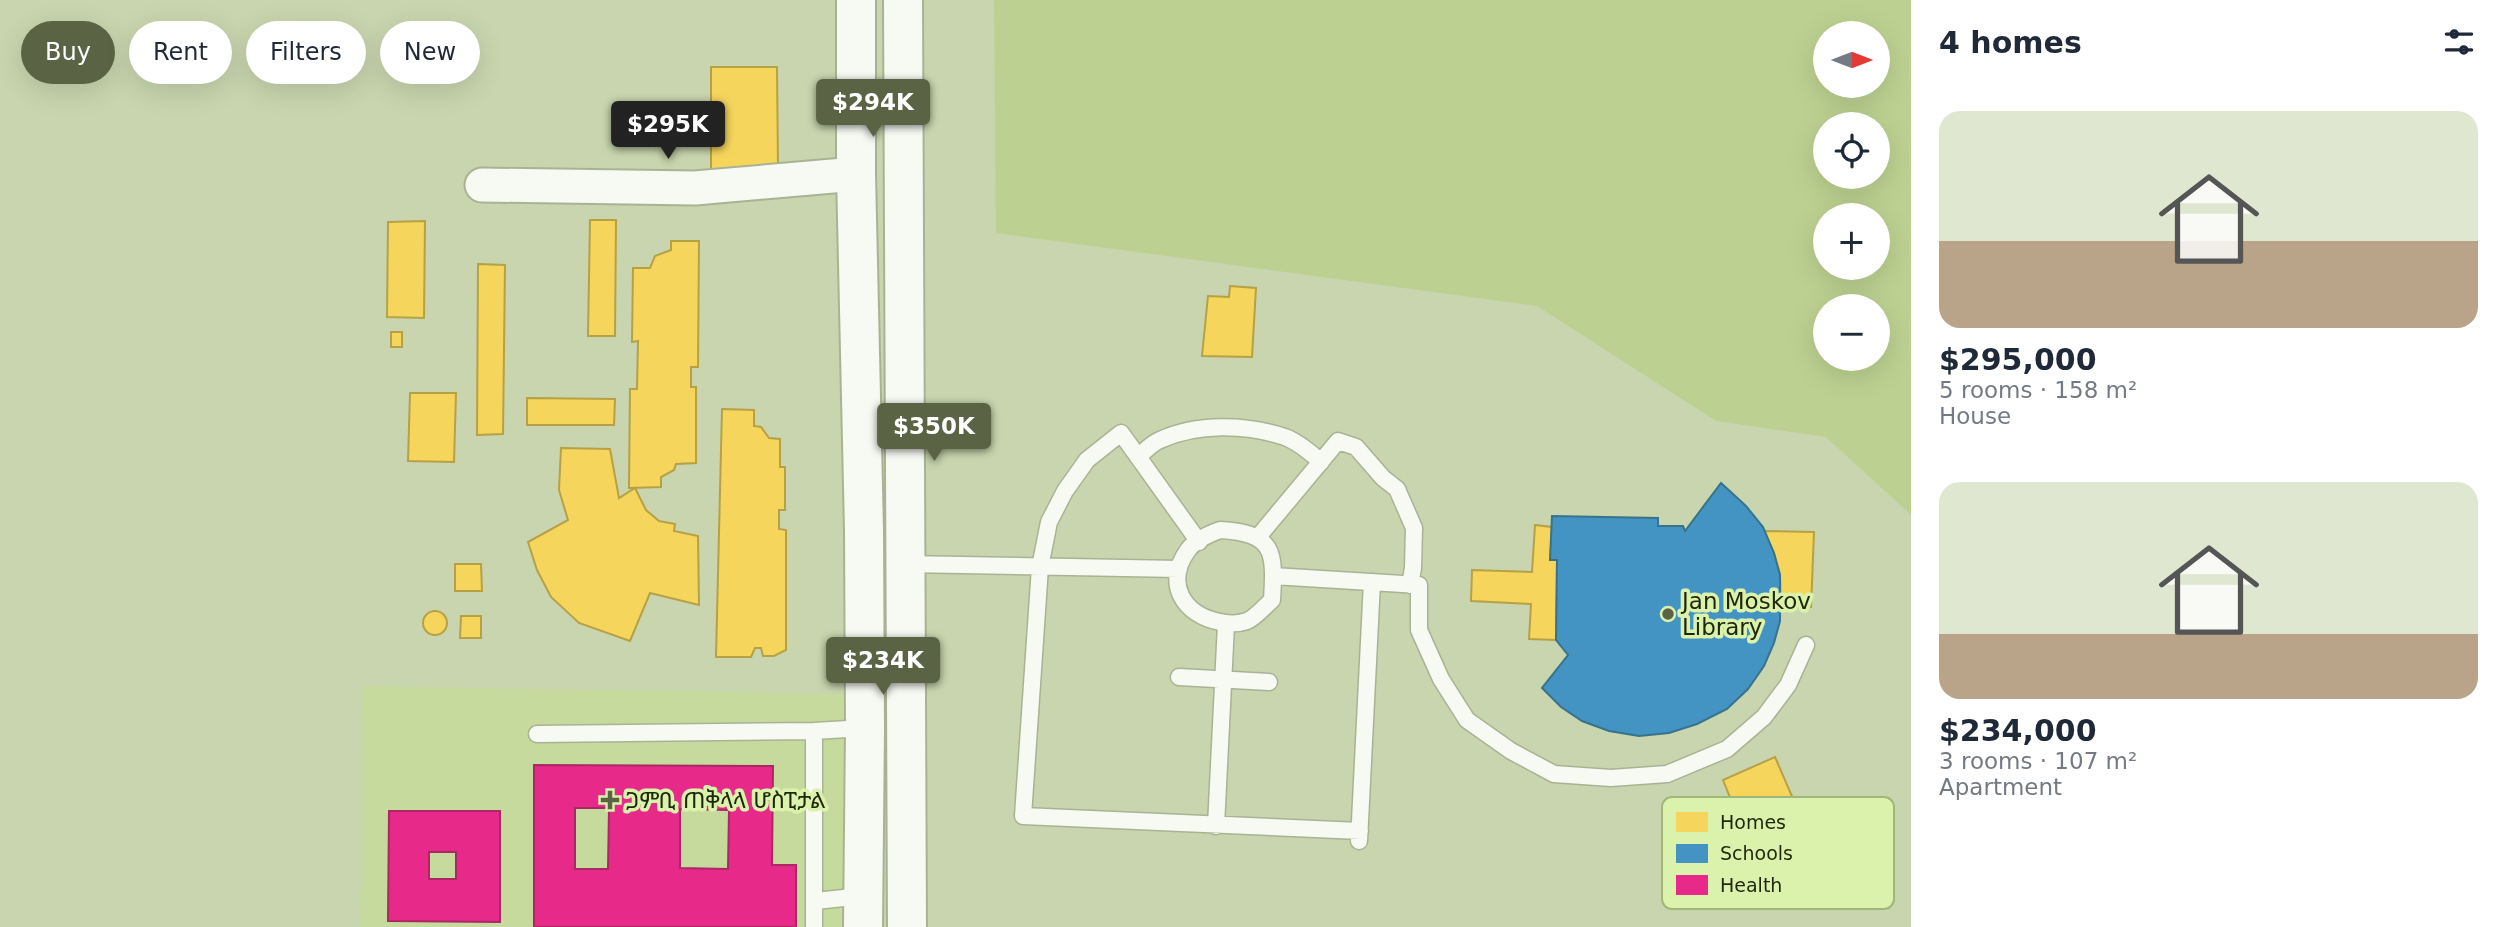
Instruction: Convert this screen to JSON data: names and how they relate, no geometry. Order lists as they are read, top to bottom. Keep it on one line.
{"places":{"other":["Jan Moskov Library"],"health":["ጋምቢ ጠቅላላ ሆስፒታል"]},"legend":["Homes","Schools","Health"],"north":"right","page":{"heading":"4 homes","map_buttons":["+","−"],"chip":["Buy","Rent","Filters","New"],"price":["$294K","$295K","$350K","$234K"],"list":[{"name":"$295,000","note":"5 rooms · 158 m² · House"},{"name":"$234,000","note":"3 rooms · 107 m² · Apartment"}]}}
